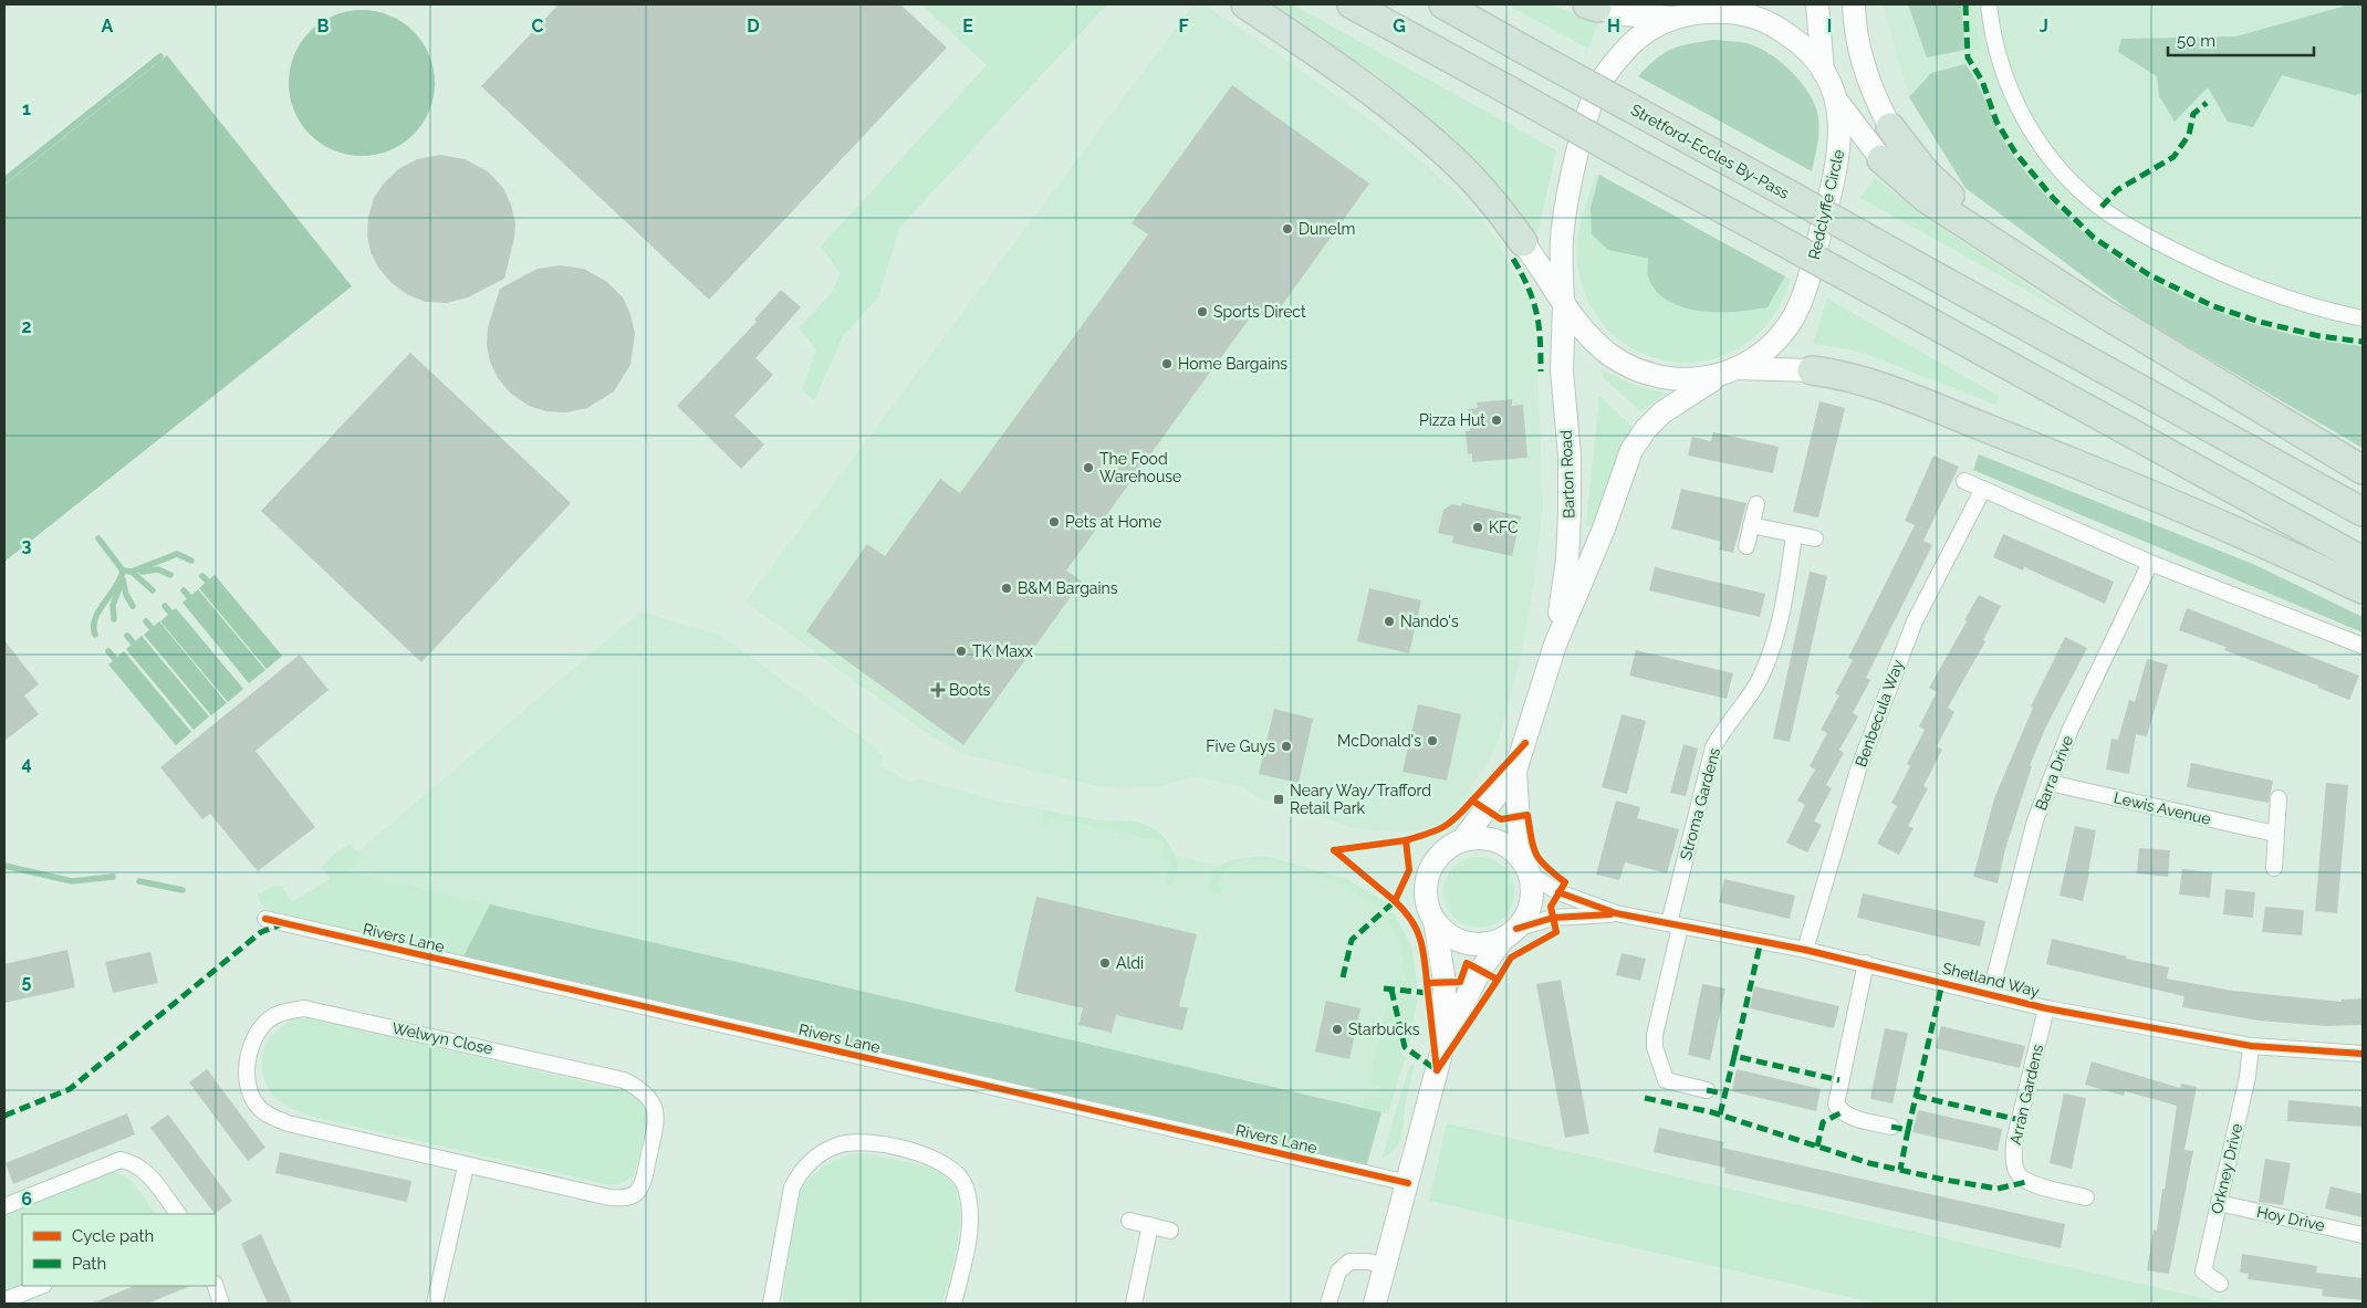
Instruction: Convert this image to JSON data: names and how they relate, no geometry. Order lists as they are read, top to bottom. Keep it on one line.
{"streets":{"highway":["Stretford-Eccles By-Pass"],"main road":["Redclyffe Circle","Barton Road"],"street":["Benbecula Way","Barra Drive","Stroma Gardens","Lewis Avenue","Rivers Lane","Shetland Way","Welwyn Close","Arran Gardens","Orkney Drive","Hoy Drive"]},"crossings":[["Redclyffe Circle","Barton Road"],["Barton Road","Shetland Way"],["Benbecula Way","Shetland Way"],["Barra Drive","Lewis Avenue"],["Barra Drive","Shetland Way"],["Stroma Gardens","Shetland Way"],["Shetland Way","Arran Gardens"],["Shetland Way","Orkney Drive"],["Orkney Drive","Hoy Drive"]],"places":{"other":["Dunelm","Sports Direct","Home Bargains","Pizza Hut","The Food Warehouse","Pets at Home","KFC","B&M Bargains","Nando's","TK Maxx","McDonald's","Five Guys","Aldi","Starbucks"],"health":["Boots"],"transit":["Neary Way/Trafford Retail Park"]},"legend":["Cycle path","Path"],"scale_bar":"50 m","grid":{"columns":["A","B","C","D","E","F","G","H","I","J"],"rows":["1","2","3","4","5","6"]}}
